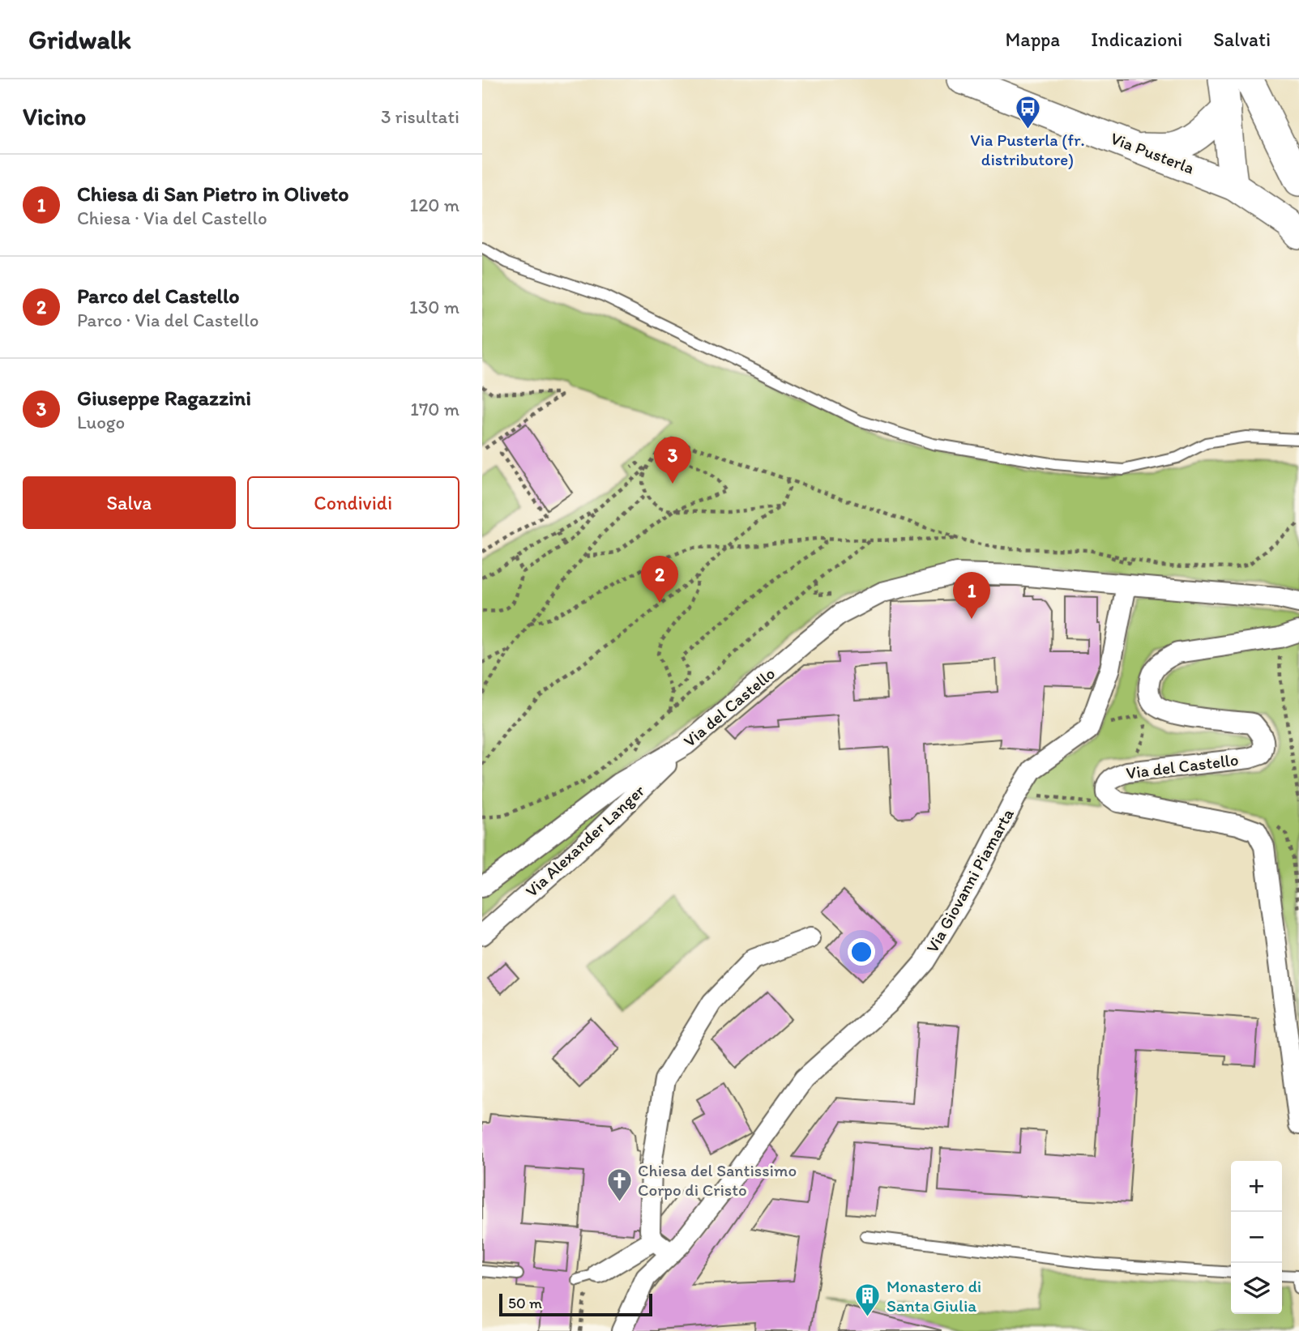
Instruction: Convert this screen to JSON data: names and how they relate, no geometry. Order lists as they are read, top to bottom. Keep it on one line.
{"streets":{"main road":["Via Pusterla"],"street":["Via del Castello","Via Alexander Langer","Via Giovanni Piamarta"]},"crossings":[["Via del Castello","Via Alexander Langer"]],"places":{"bus stop":["Via Pusterla (fr. distributore)"],"church":["Chiesa del Santissimo Corpo di Cristo"],"building":["Monastero di Santa Giulia"]},"scale_bar":"50 m","page":{"header":"Gridwalk","nav":["Mappa","Indicazioni","Salvati"],"heading":["Vicino","3 risultati"],"list":[{"mark":"1","name":"Chiesa di San Pietro in Oliveto","note":"Chiesa · Via del Castello","value":"120 m"},{"mark":"2","name":"Parco del Castello","note":"Parco · Via del Castello","value":"130 m"},{"mark":"3","name":"Giuseppe Ragazzini","note":"Luogo","value":"170 m"}],"pins":["3","2","1"],"buttons":["Salva","Condividi"],"map_buttons":["+","−"],"scale":"50 m"}}
